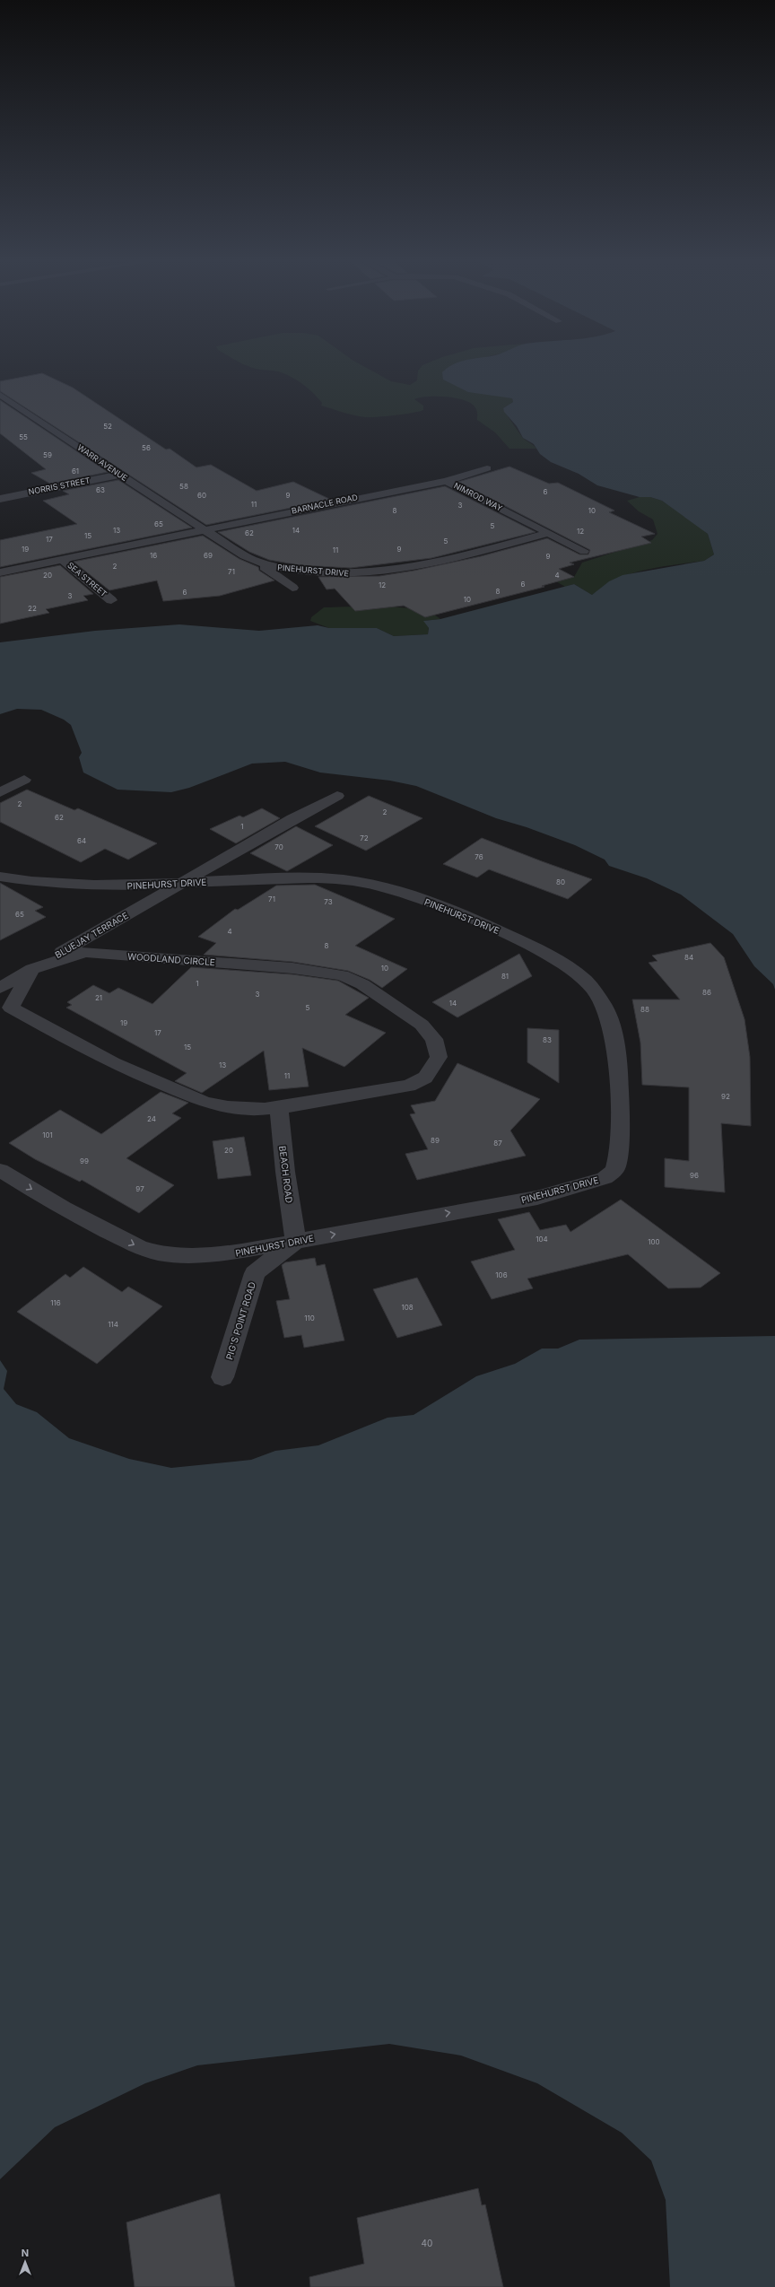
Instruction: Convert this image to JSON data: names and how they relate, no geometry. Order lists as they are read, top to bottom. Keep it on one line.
{"streets":{"street":["WARR AVENUE","NORRIS STREET","NIMROD WAY","BARNACLE ROAD","PINEHURST DRIVE","SEA STREET","BLUEJAY TERRACE","WOODLAND CIRCLE","BEACH ROAD","PIG'S POINT ROAD"]},"crossings":[["WARR AVENUE","NORRIS STREET"],["WARR AVENUE","BARNACLE ROAD"],["WARR AVENUE","PINEHURST DRIVE"],["NIMROD WAY","BARNACLE ROAD"],["NIMROD WAY","PINEHURST DRIVE"],["BARNACLE ROAD","PINEHURST DRIVE"],["PINEHURST DRIVE","BLUEJAY TERRACE"],["PINEHURST DRIVE","BEACH ROAD"],["PINEHURST DRIVE","PIG'S POINT ROAD"],["BLUEJAY TERRACE","WOODLAND CIRCLE"],["WOODLAND CIRCLE","BEACH ROAD"],["BEACH ROAD","PIG'S POINT ROAD"]],"house_numbers":["52","55","56","59","61","58","63","6","60","9","11","3","8","10","65","5","13","14","12","62","15","17","5","19","9","11","16","69","9","2","71","20","4","6","12","8","6","3","10","22","2","2","62","1","72","64","70","76","80","71","73","65","4","8","84","10","81","1","86","3","21","14","5","88","19","17","83","15","13","11","92","24","101","89","87","20","99","96","97","104","100","106","116","108","110","114","40"],"north":"top"}
